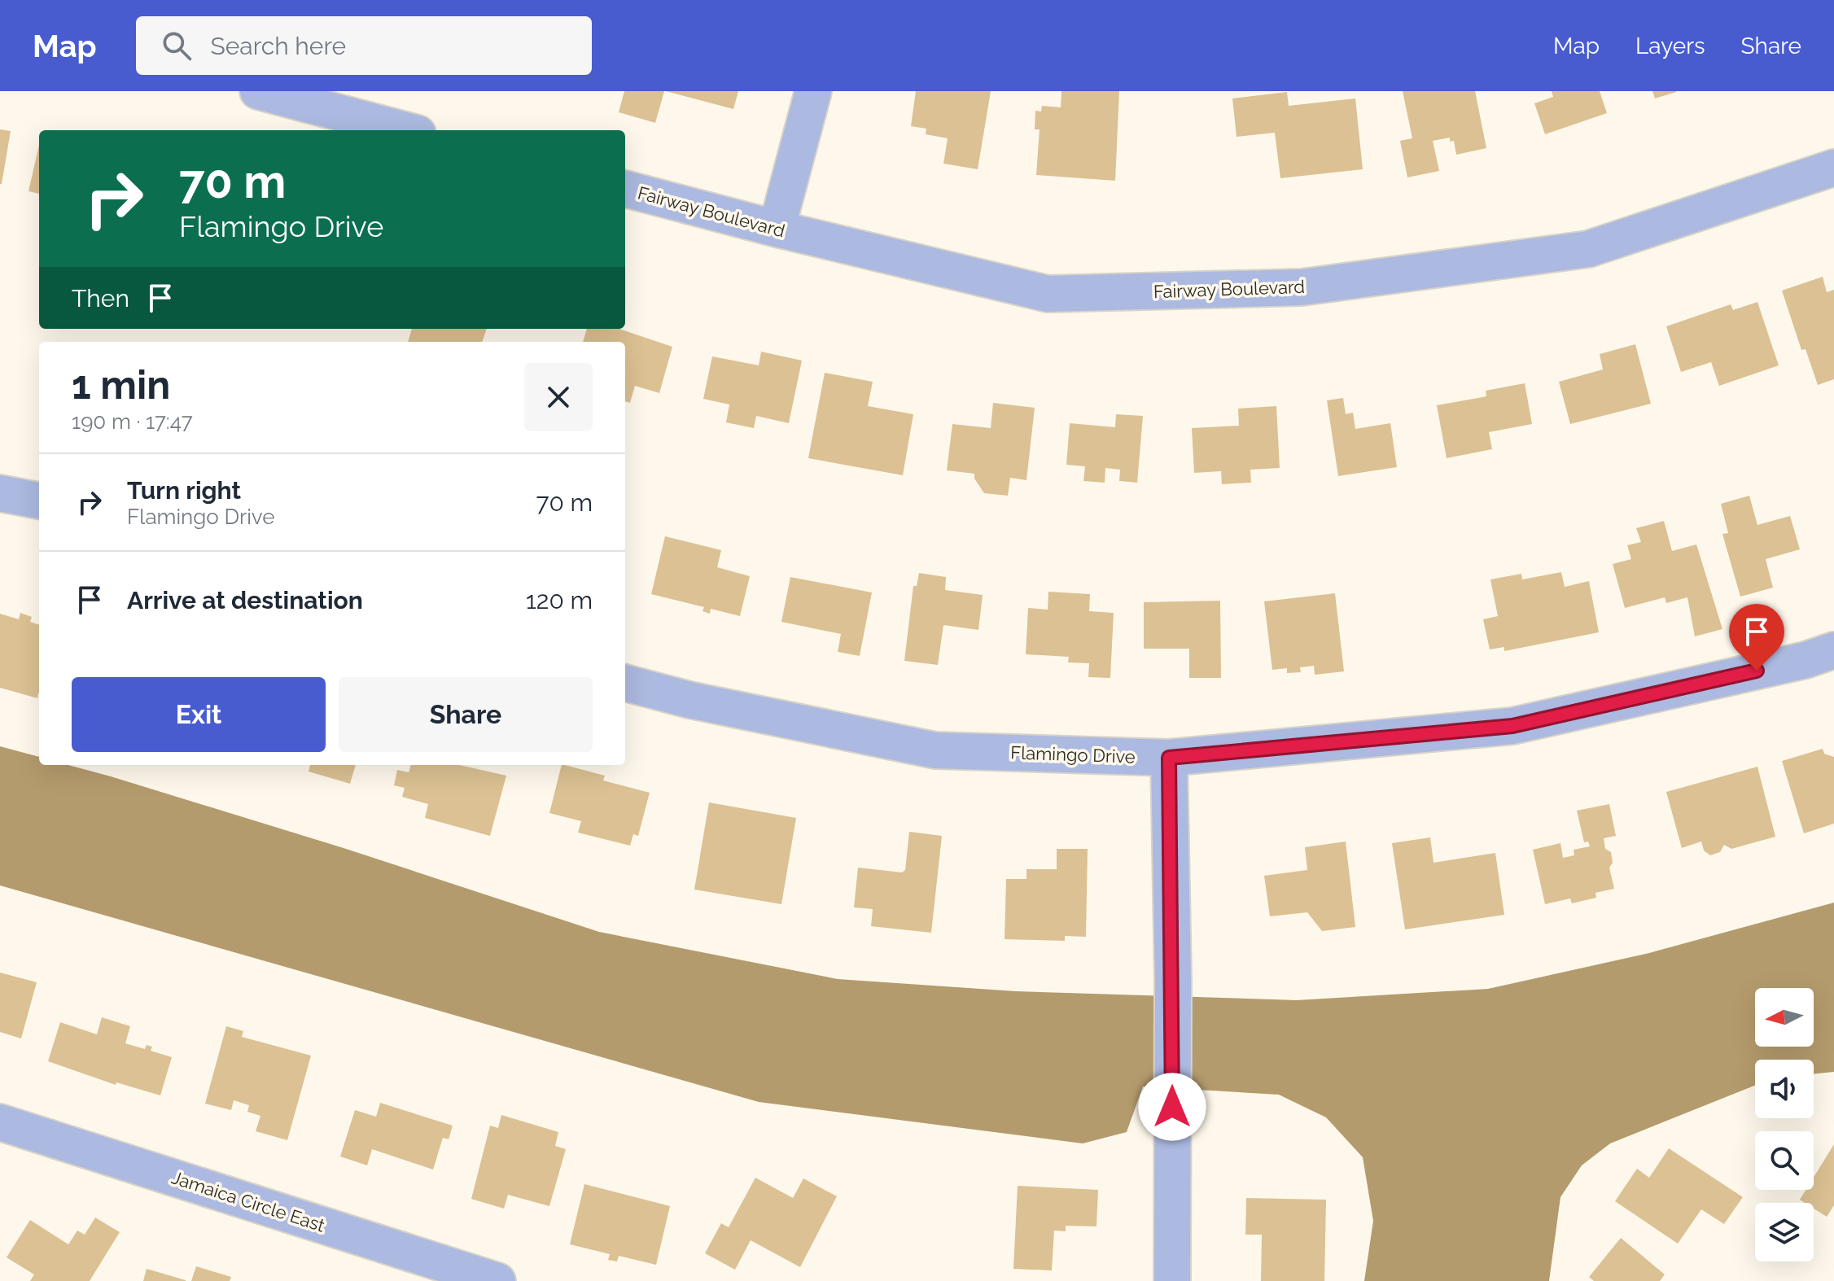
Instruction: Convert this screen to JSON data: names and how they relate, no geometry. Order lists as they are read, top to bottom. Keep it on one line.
{"streets":{"street":["Fairway Boulevard","Flamingo Drive","Jamaica Circle East"]},"north":"left","page":{"header":"Map","search":"Search here","nav":["Map","Layers","Share"],"turn":["70 m","Flamingo Drive"],"then":"Then","heading":["1 min","190 m · 17:47"],"list":[{"name":"Turn right","note":"Flamingo Drive","value":"70 m"},{"name":"Arrive at destination","value":"120 m"}],"buttons":["Exit","Share"]}}
